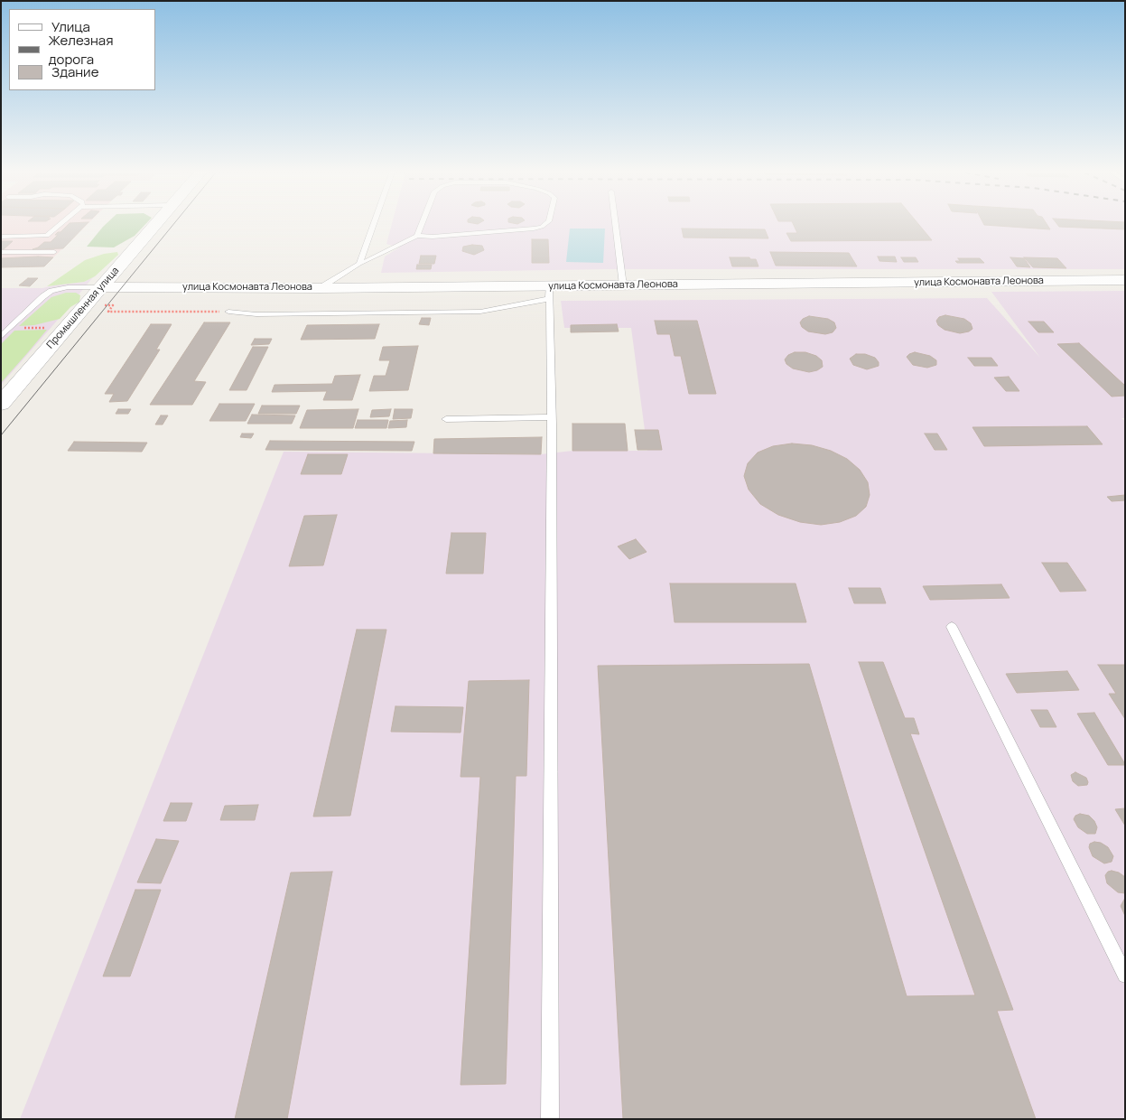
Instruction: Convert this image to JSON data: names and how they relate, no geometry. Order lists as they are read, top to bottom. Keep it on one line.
{"streets":{"street":["улица Космонавта Леонова","Промышленная улица"]},"crossings":[["улица Космонавта Леонова","Промышленная улица"]],"legend":["Улица","Железная дорога","Здание"]}
